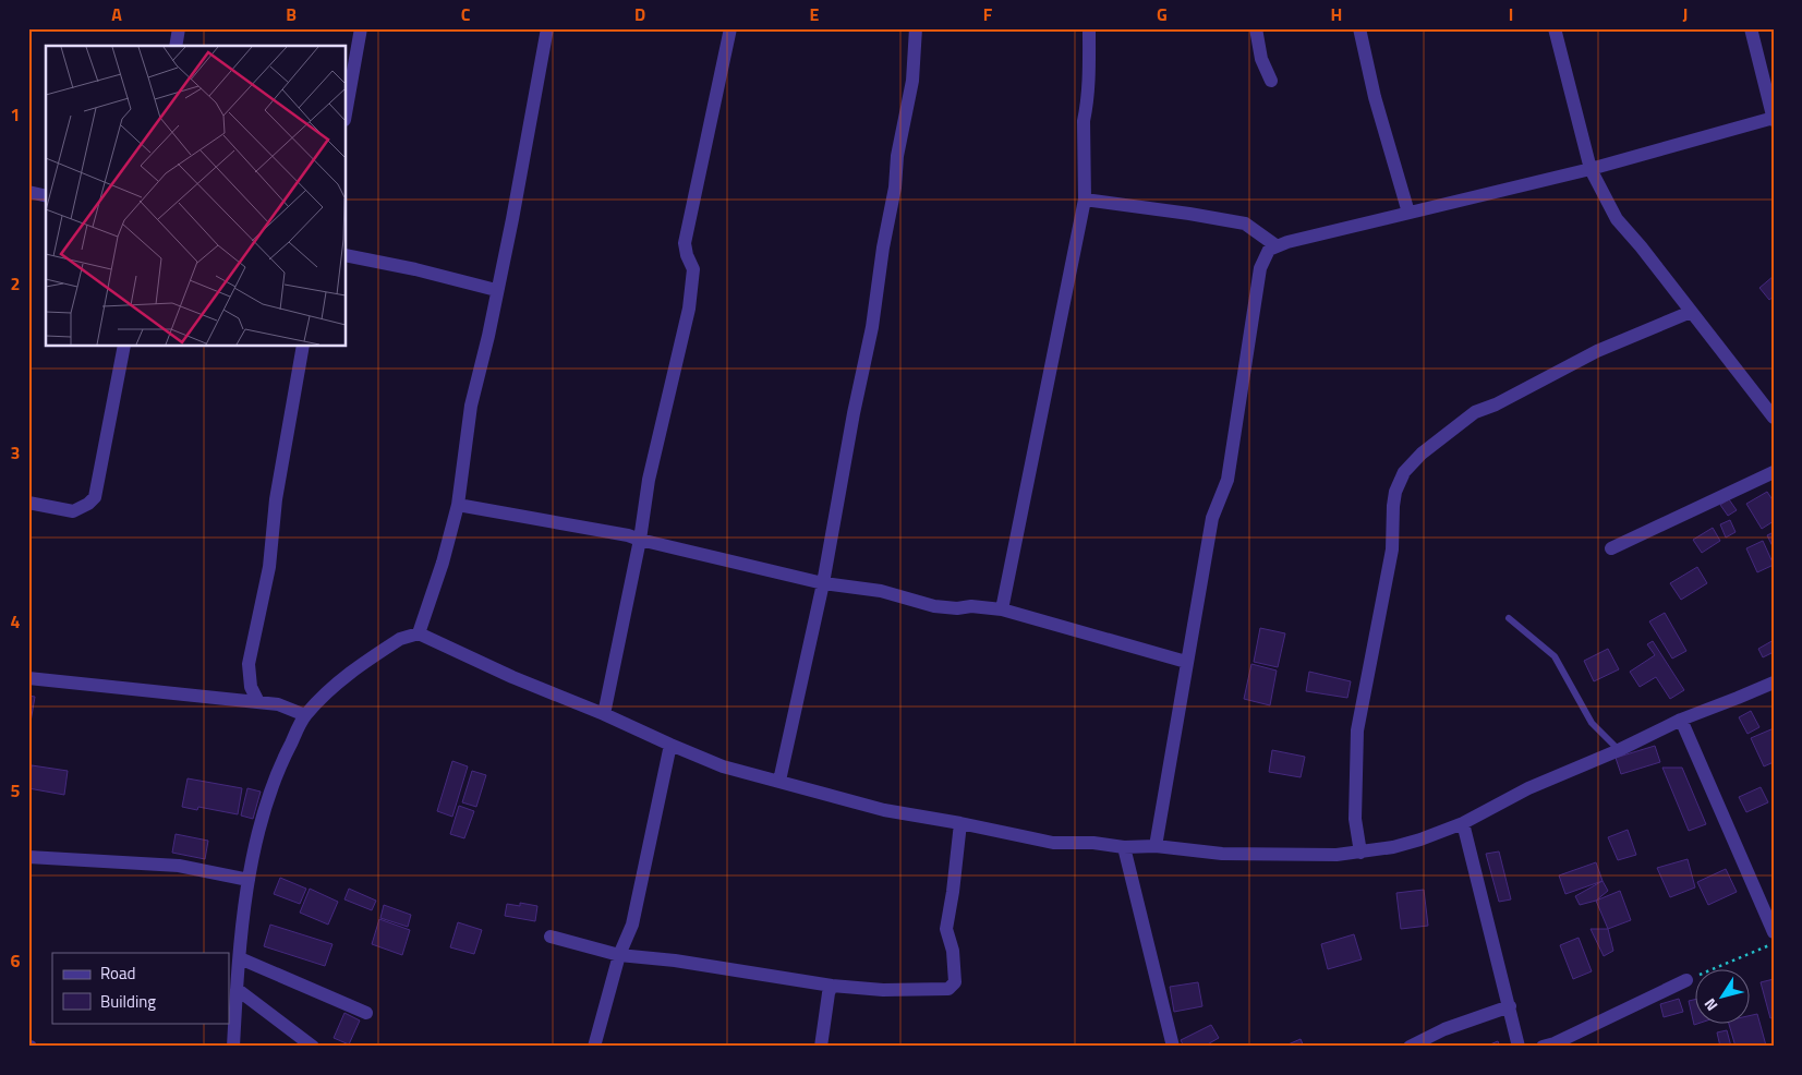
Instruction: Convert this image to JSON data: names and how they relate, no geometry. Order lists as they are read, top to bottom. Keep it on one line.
{"legend":["Road","Building"],"north":"bottom left","grid":{"columns":["A","B","C","D","E","F","G","H","I","J"],"rows":["1","2","3","4","5","6"]}}
